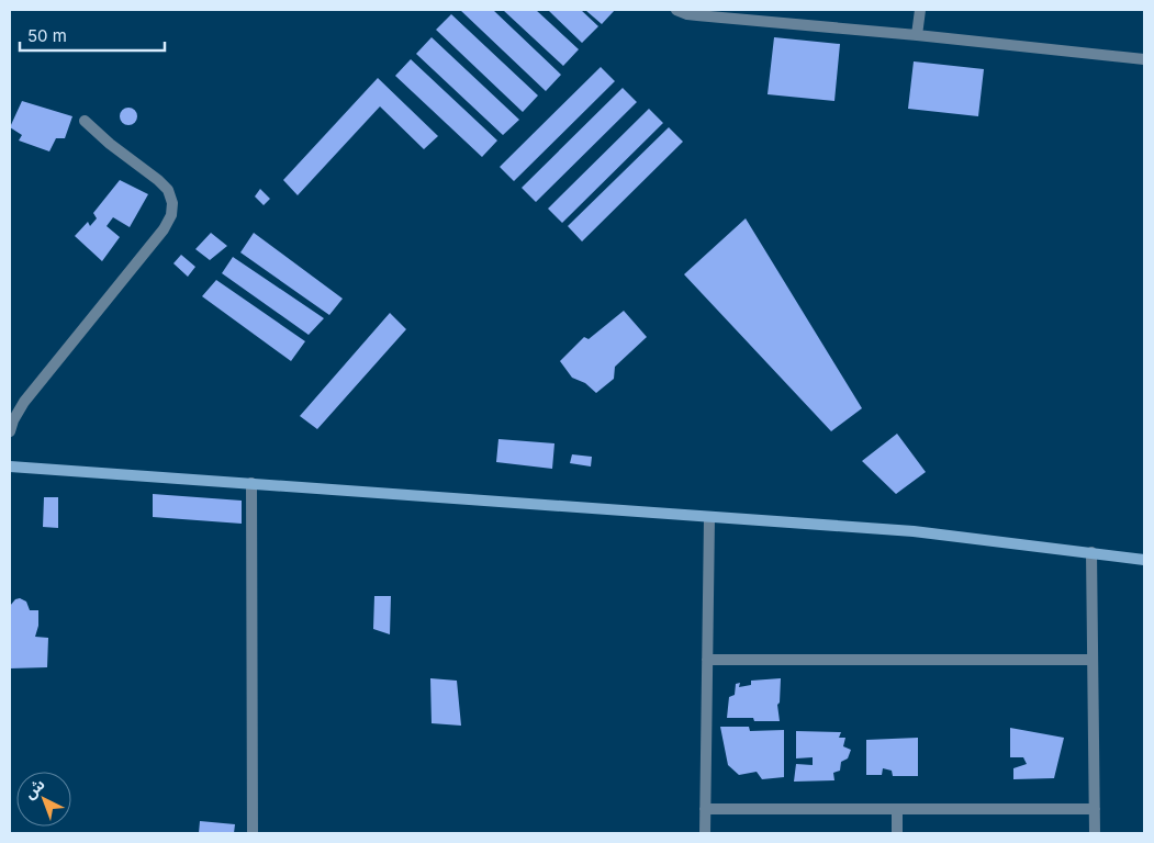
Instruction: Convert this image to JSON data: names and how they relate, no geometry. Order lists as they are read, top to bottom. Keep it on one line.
{"scale_bar":"50 m","north":"top left"}
